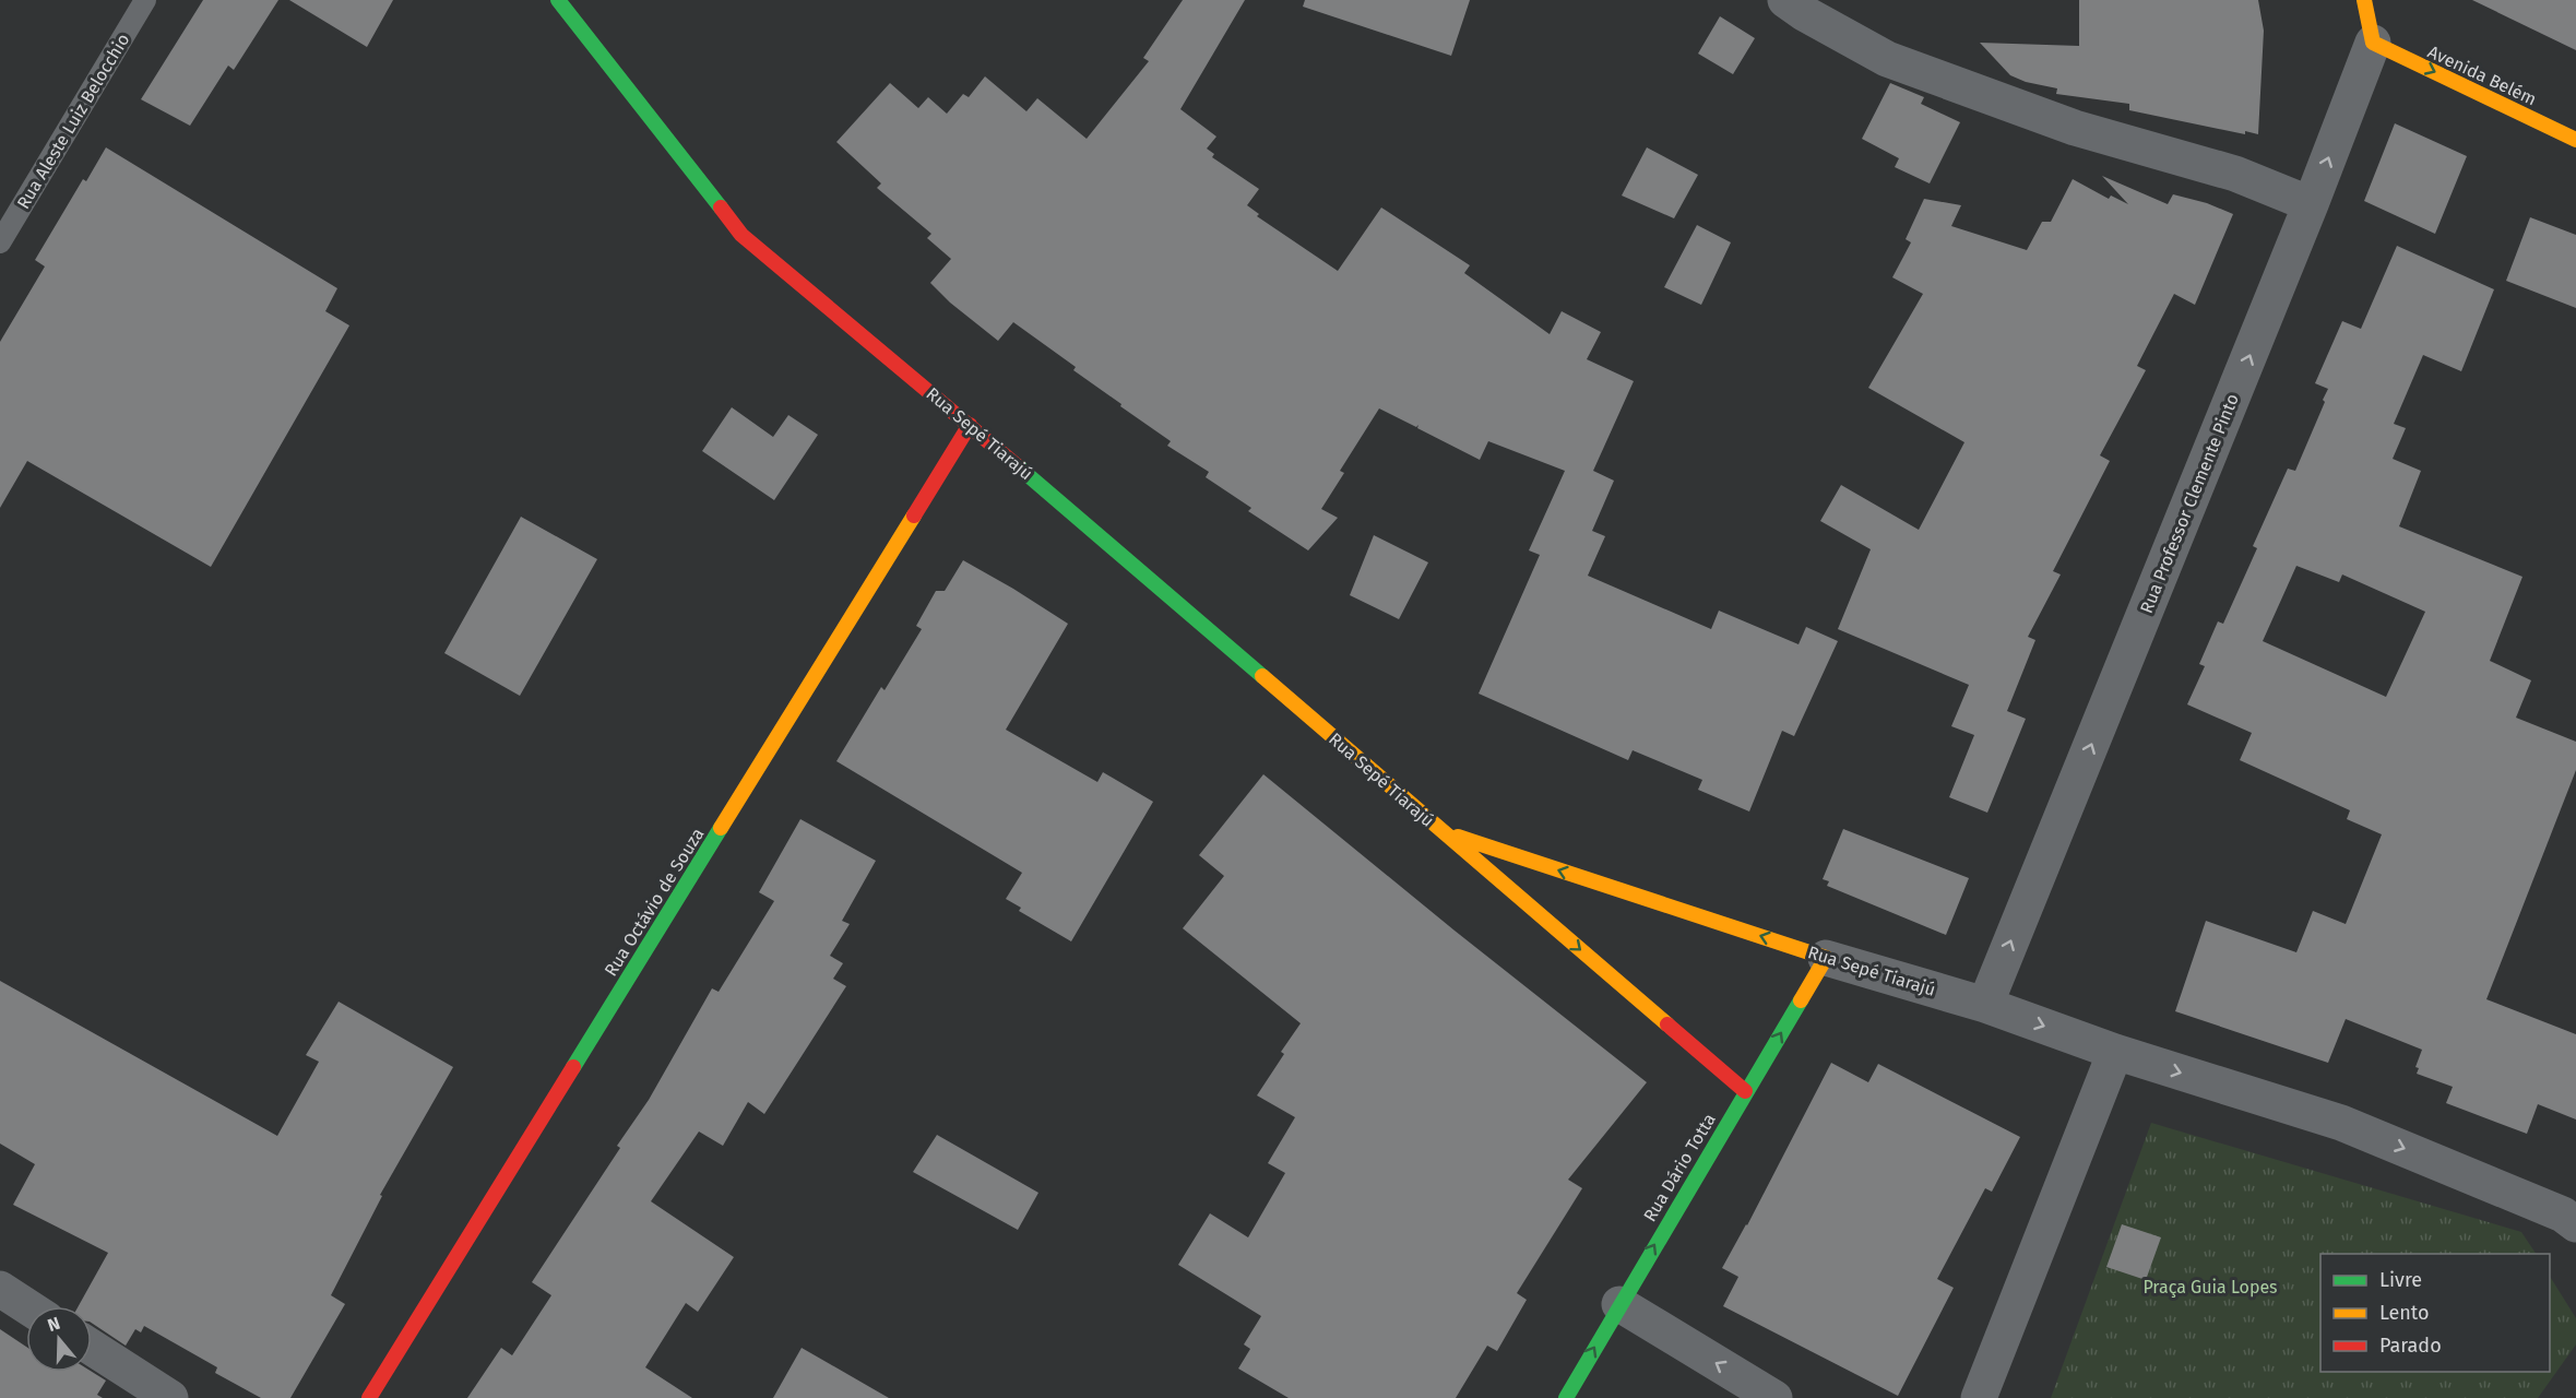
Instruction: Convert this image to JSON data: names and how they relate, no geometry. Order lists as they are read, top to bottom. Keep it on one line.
{"streets":{"street":["Avenida Belém","Rua Sepé Tiarajú","Rua Professor Clemente Pinto","Rua Octávio de Souza","Rua Dário Totta"],"lane":["Rua Aleste Luiz Belocchio"]},"crossings":[["Avenida Belém","Rua Professor Clemente Pinto"],["Rua Sepé Tiarajú","Rua Professor Clemente Pinto"],["Rua Sepé Tiarajú","Rua Octávio de Souza"],["Rua Sepé Tiarajú","Rua Dário Totta"]],"one_way":["Avenida Belém","Rua Professor Clemente Pinto","Rua Dário Totta"],"parks":["Praça Guia Lopes"],"legend":["Livre","Lento","Parado"],"north":"top"}
